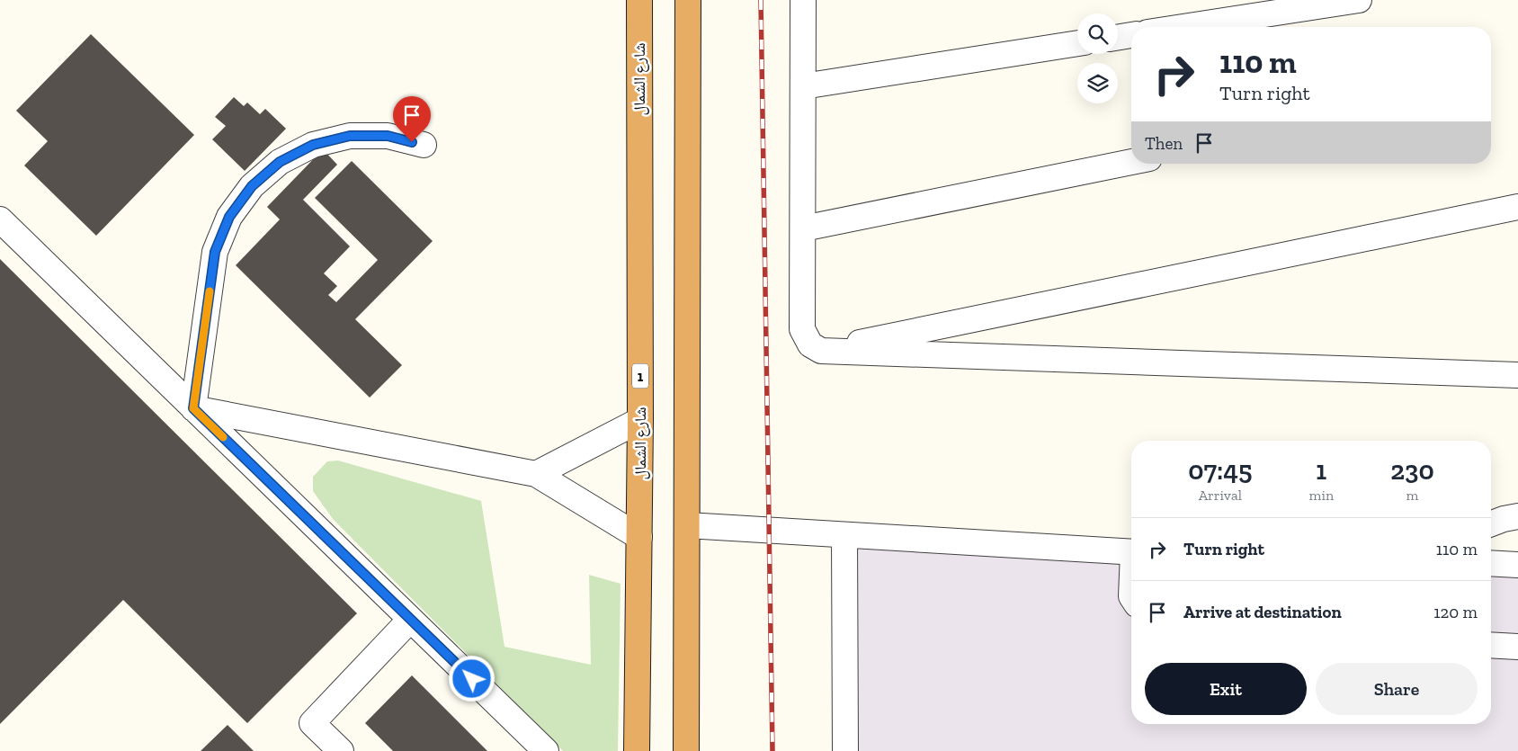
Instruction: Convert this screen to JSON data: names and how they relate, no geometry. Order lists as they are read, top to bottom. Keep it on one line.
{"streets":{"highway":["شارع الشمال","1"]},"page":{"turn":["110 m","Turn right"],"then":"Then","eta":["07:45","Arrival","1","min","230","m"],"list":[{"name":"Turn right","value":"110 m"},{"name":"Arrive at destination","value":"120 m"}],"buttons":["Exit","Share"]}}
